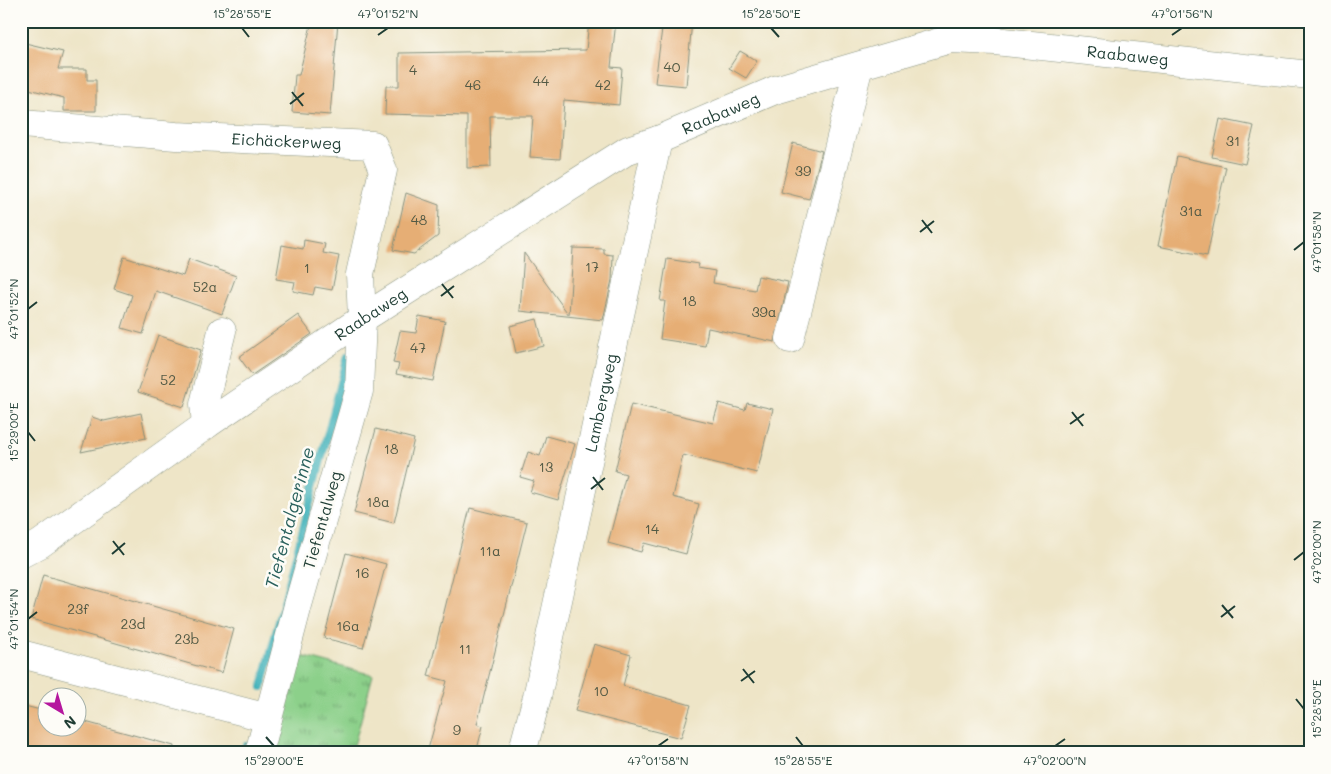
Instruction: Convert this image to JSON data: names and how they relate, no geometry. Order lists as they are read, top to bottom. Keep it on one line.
{"streets":{"street":["Raabaweg","Eichäckerweg","Lambergweg","Tiefentalweg"]},"crossings":[["Raabaweg","Eichäckerweg"],["Raabaweg","Lambergweg"],["Raabaweg","Tiefentalweg"],["Eichäckerweg","Tiefentalweg"]],"water":["Tiefentalgerinne"],"house_numbers":["40","4","44","46","42","31","39","31a","48","17","1","52a","18","39a","47","52","18","13","18a","14","11a","16","23f","23d","16a","23b","11","10","9"],"north":"bottom right","coordinates":["15°28'55\"E","47°01'52\"N","15°28'50\"E","47°01'56\"N","47°01'58\"N","15°29'00\"E","47°02'00\"N","47°01'54\"N"]}
